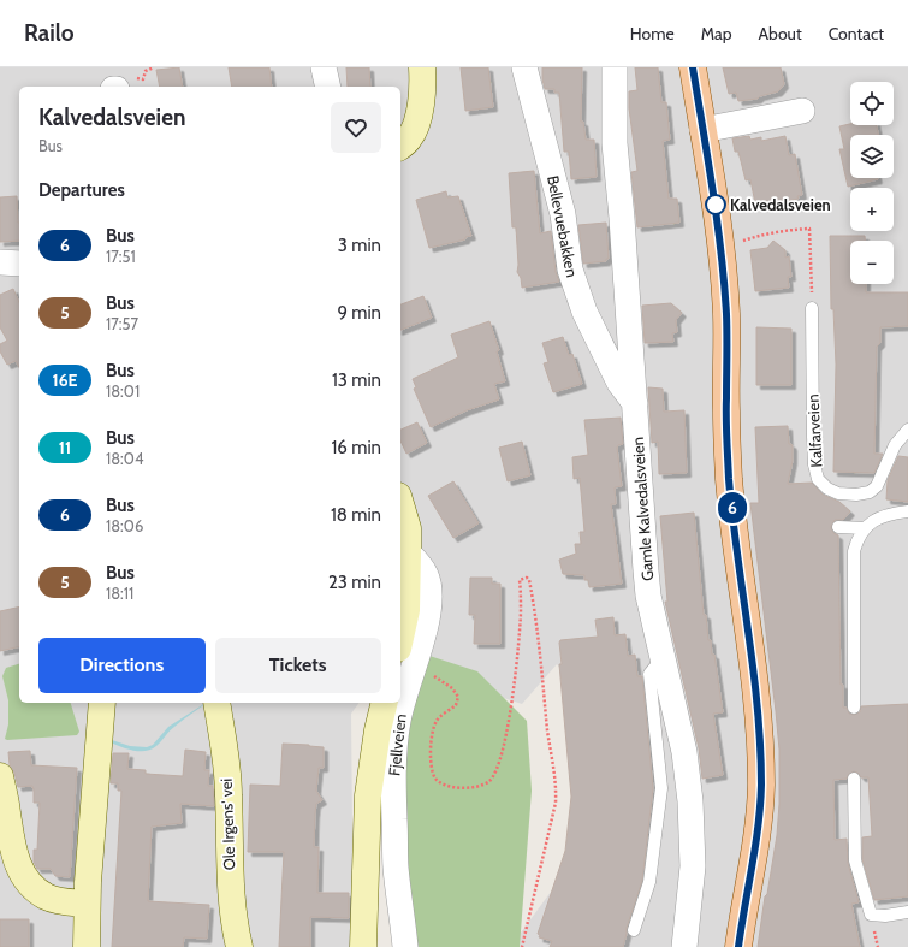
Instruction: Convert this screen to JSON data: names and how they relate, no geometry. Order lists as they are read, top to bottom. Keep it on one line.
{"streets":{"street":["Bellevuebakken","Gamle Kalvedalsveien","Fjellveien","Ole Irgens' vei"],"lane":["Kalfarveien"]},"crossings":[["Bellevuebakken","Gamle Kalvedalsveien"]],"places":["Kalvedalsveien"],"lines":["bus line 6"],"page":{"header":"Railo","nav":["Home","Map","About","Contact"],"on_map":"6","map_buttons":["+","−"],"heading":[["Kalvedalsveien","Bus"],"Departures"],"list":[{"mark":"6","name":"Bus","note":"17:51","value":"3 min"},{"mark":"5","name":"Bus","note":"17:57","value":"9 min"},{"mark":"16E","name":"Bus","note":"18:01","value":"13 min"},{"mark":"11","name":"Bus","note":"18:04","value":"16 min"},{"mark":"6","name":"Bus","note":"18:06","value":"18 min"},{"mark":"5","name":"Bus","note":"18:11","value":"23 min"}],"buttons":["Directions","Tickets"]}}
